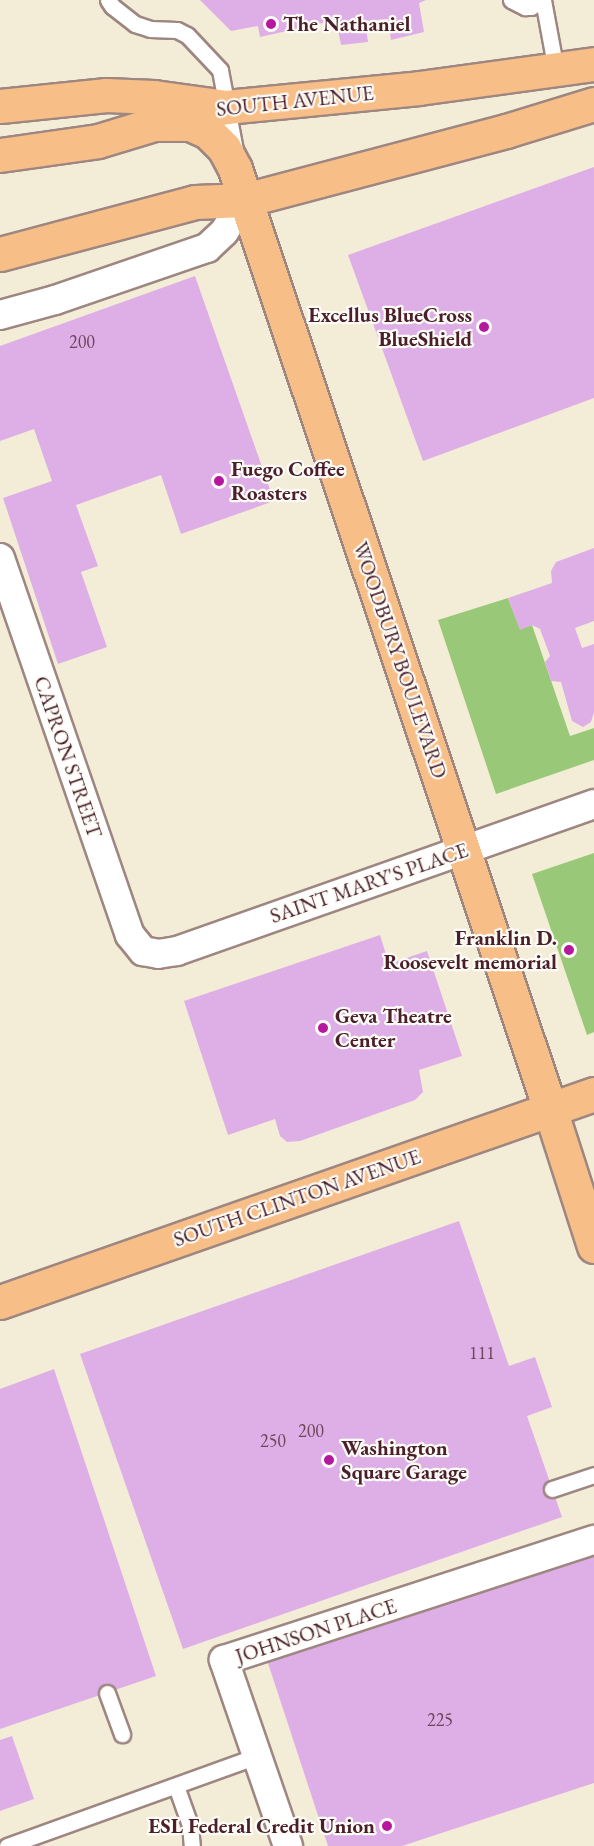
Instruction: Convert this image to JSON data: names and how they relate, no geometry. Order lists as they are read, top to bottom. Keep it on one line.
{"streets":{"main road":["SOUTH AVENUE","WOODBURY BOULEVARD","SOUTH CLINTON AVENUE"],"street":["CAPRON STREET","SAINT MARY'S PLACE","JOHNSON PLACE"]},"crossings":[["SOUTH AVENUE","WOODBURY BOULEVARD"],["WOODBURY BOULEVARD","SAINT MARY'S PLACE"],["WOODBURY BOULEVARD","SOUTH CLINTON AVENUE"],["CAPRON STREET","SAINT MARY'S PLACE"]],"places":["The Nathaniel","Excellus BlueCross BlueShield","Fuego Coffee Roasters","Franklin D. Roosevelt memorial","Geva Theatre Center","Washington Square Garage","ESL Federal Credit Union"],"house_numbers":["200","111","200","250","225"]}
